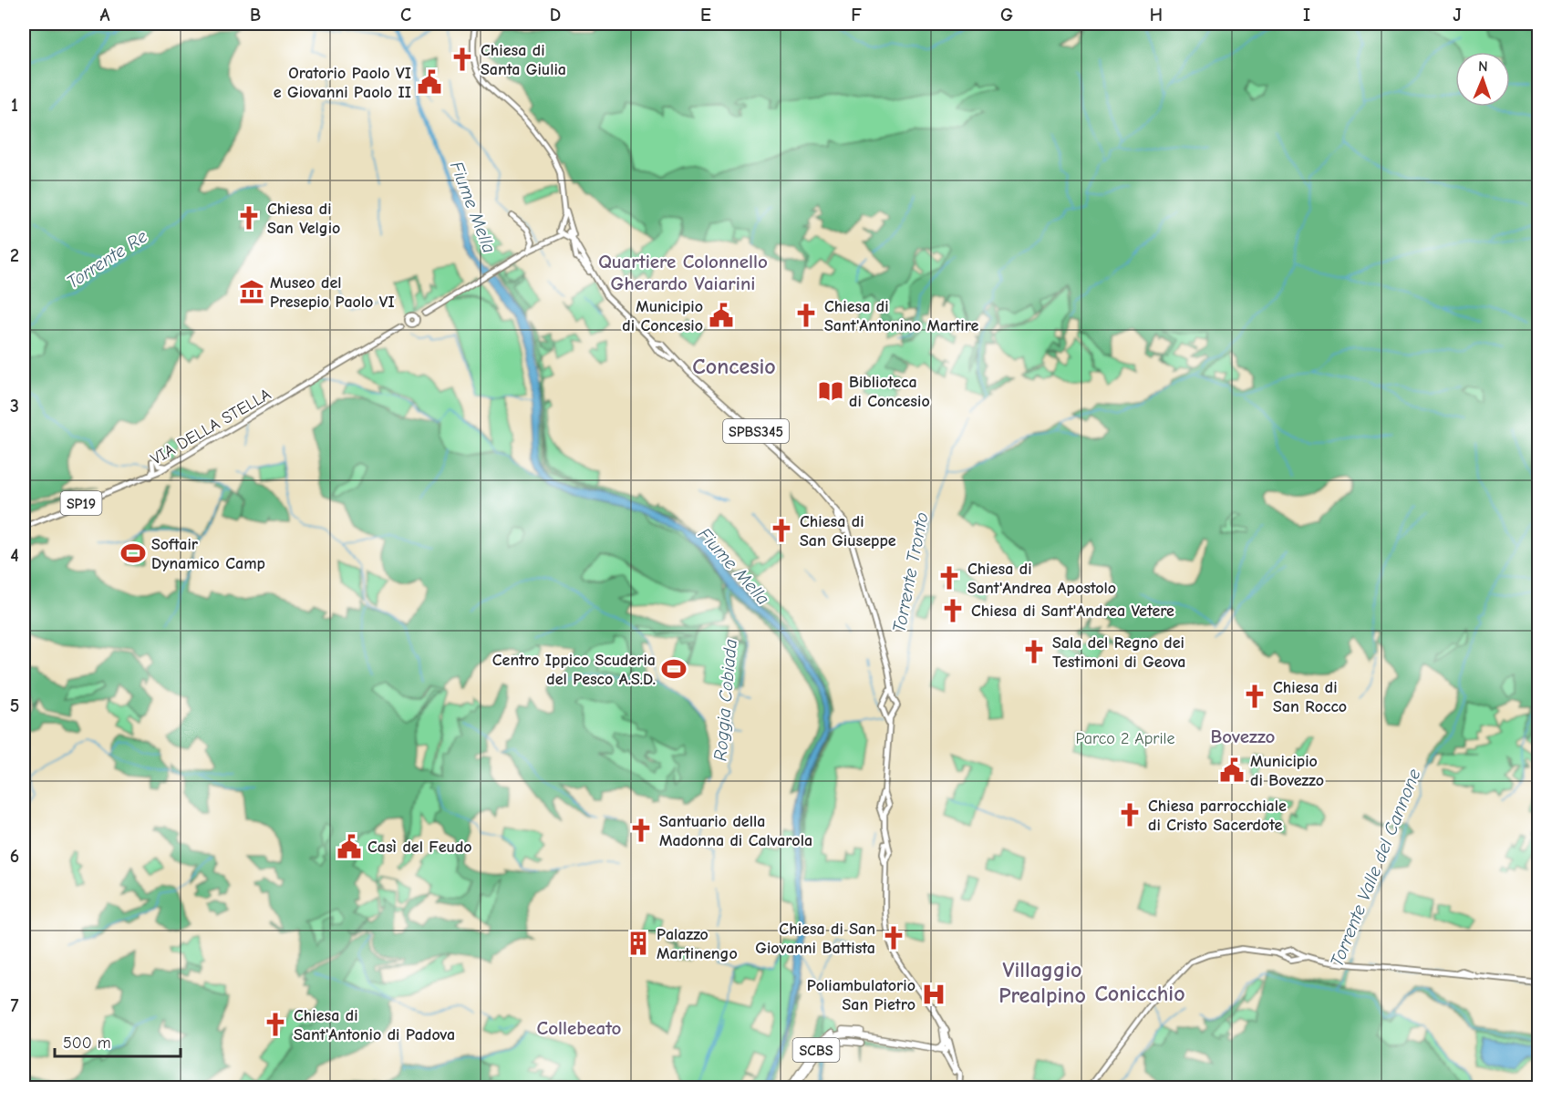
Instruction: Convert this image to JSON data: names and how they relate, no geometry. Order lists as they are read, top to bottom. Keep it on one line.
{"streets":{"highway":["SCBS"],"main road":["VIA DELLA STELLA","SPBS345","SP19"]},"crossings":[["VIA DELLA STELLA","SPBS345"],["VIA DELLA STELLA","SP19"],["SPBS345","SP19"]],"districts":["Quartiere Colonnello Gherardo Vaiarini","Concesio","Bovezzo","Villaggio Prealpino","Conicchio","Collebeato"],"water":["Fiume Mella","Torrente Re","Torrente Tronto","Roggia Cobiada","Torrente Valle del Cannone"],"parks":["Parco 2 Aprile"],"places":{"church":["Chiesa di Santa Giulia","Chiesa di San Velgio","Chiesa di Sant'Antonino Martire","Chiesa di San Giuseppe","Chiesa di Sant'Andrea Apostolo","Chiesa di Sant'Andrea Vetere","Sala del Regno dei Testimoni di Geova","Chiesa di San Rocco","Chiesa parrocchiale di Cristo Sacerdote","Santuario della Madonna di Calvarola","Chiesa di San Giovanni Battista","Chiesa di Sant'Antonio di Padova"],"public building":["Oratorio Paolo VI e Giovanni Paolo II","Municipio di Concesio","Municipio di Bovezzo","Casì del Feudo"],"museum":["Museo del Presepio Paolo VI"],"library":["Biblioteca di Concesio"],"sports":["Softair Dynamico Camp","Centro Ippico Scuderia del Pesco A.S.D."],"building":["Palazzo Martinengo"],"hospital":["Poliambulatorio San Pietro"]},"scale_bar":"500 m","north":"top","grid":{"columns":["A","B","C","D","E","F","G","H","I","J"],"rows":["1","2","3","4","5","6","7"]}}
